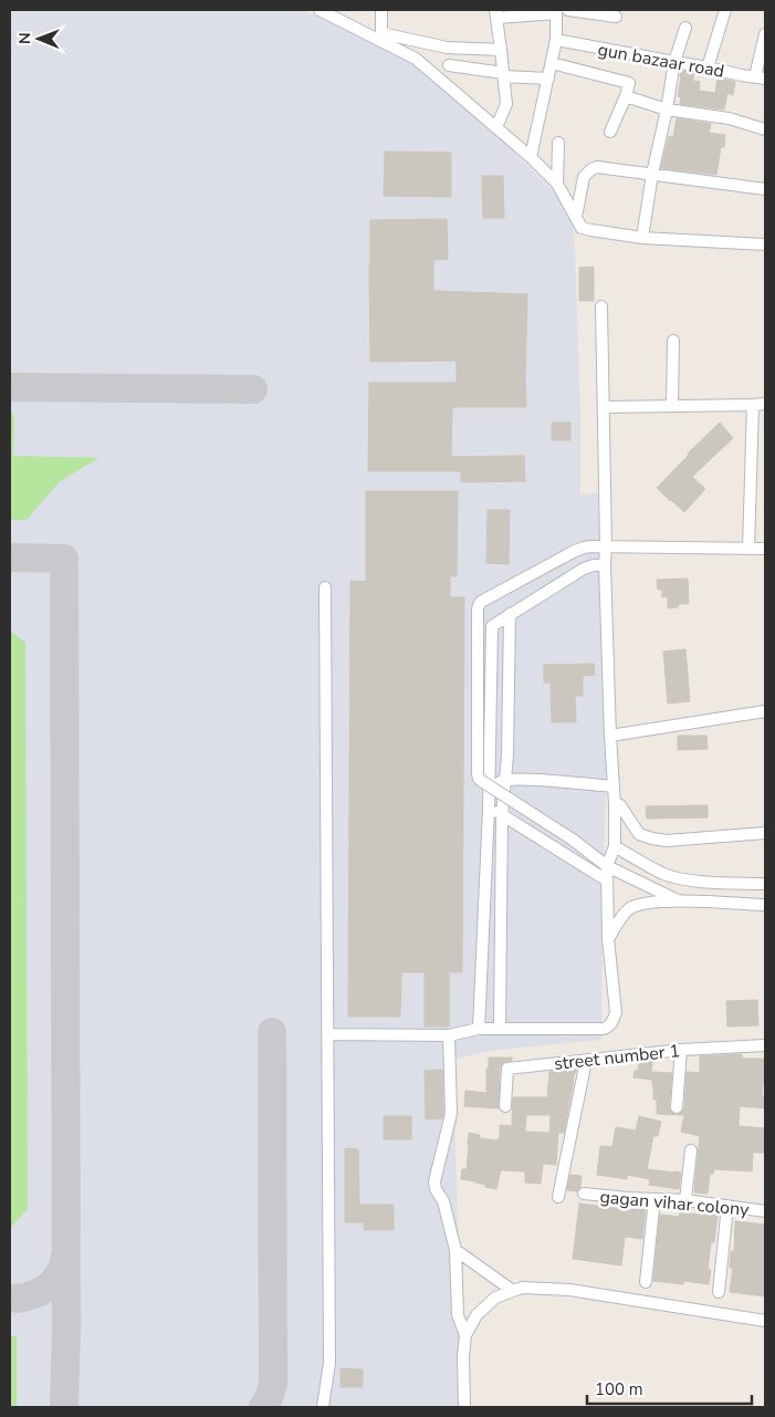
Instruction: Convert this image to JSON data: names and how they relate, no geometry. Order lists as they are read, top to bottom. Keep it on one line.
{"streets":{"street":["gun bazaar road","street number 1","gagan vihar colony"]},"scale_bar":"100 m","north":"left"}
